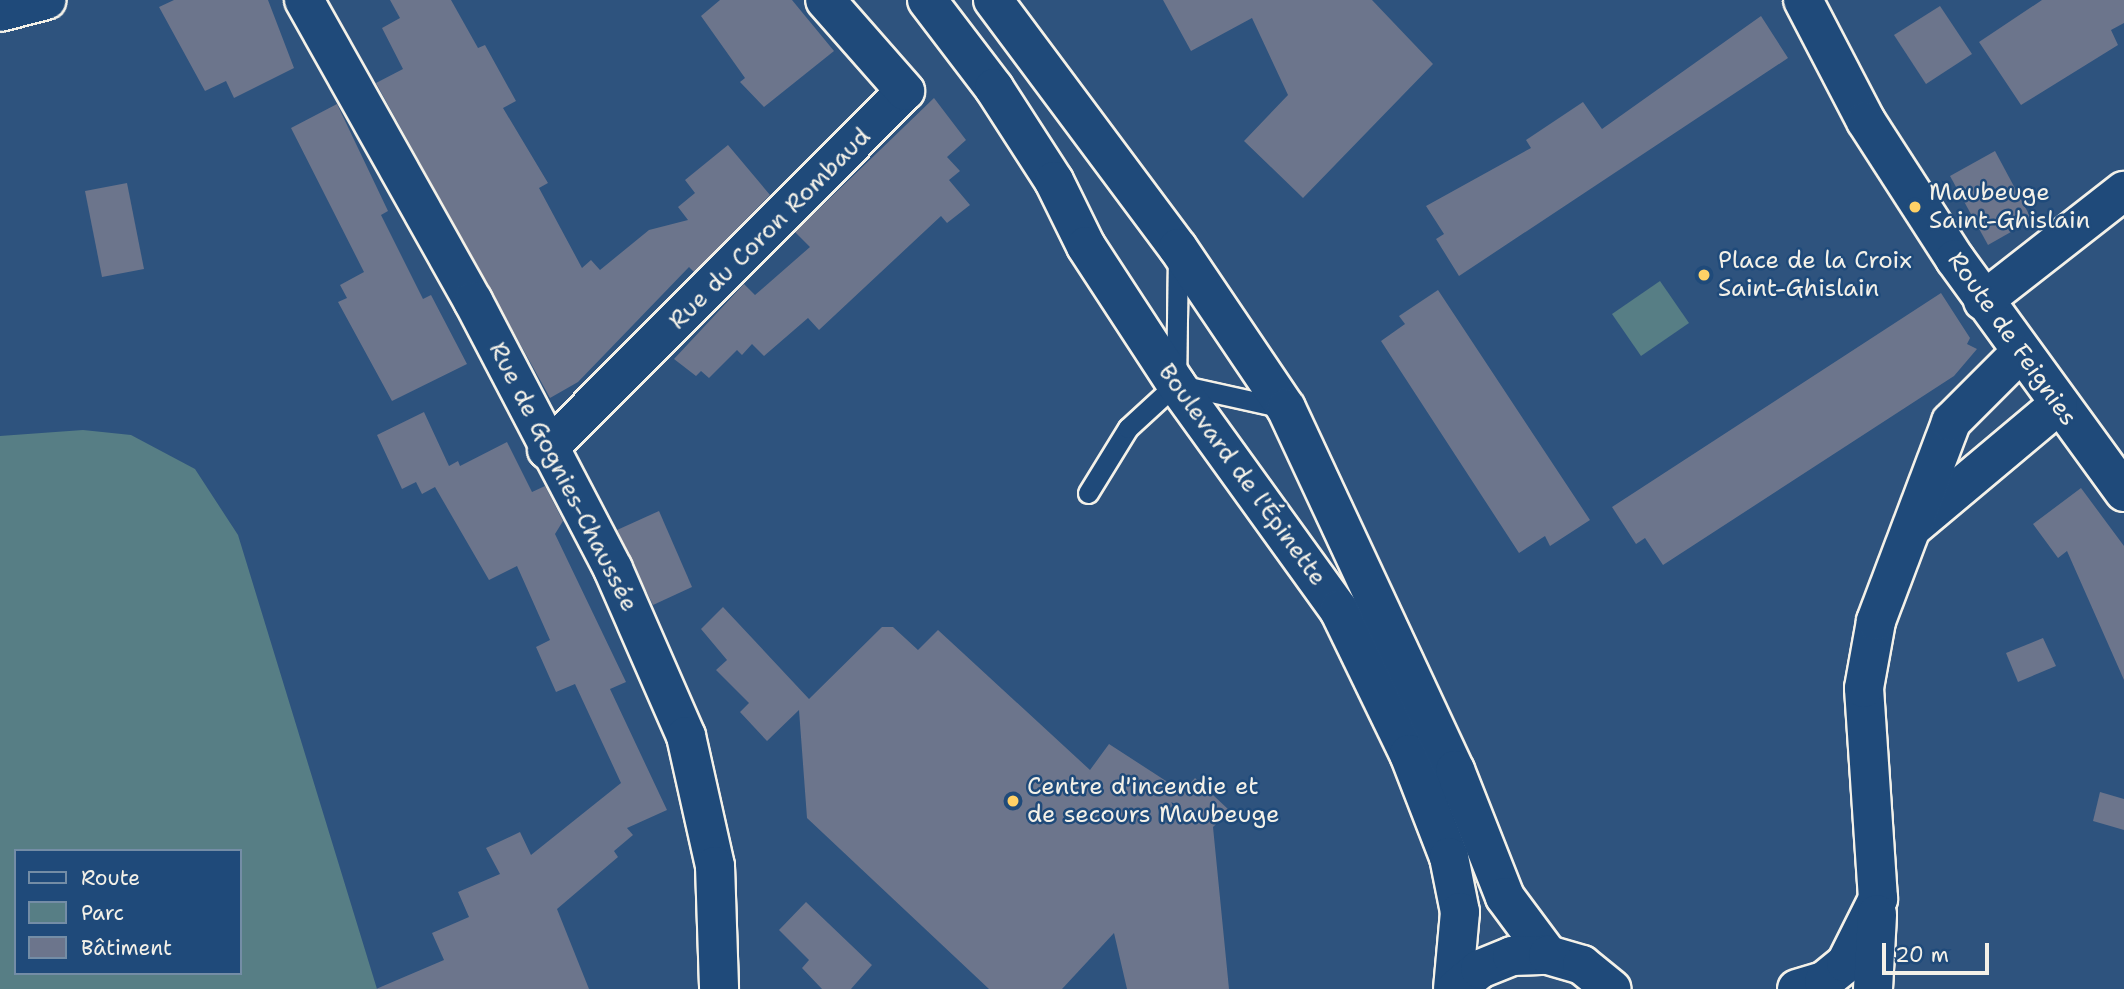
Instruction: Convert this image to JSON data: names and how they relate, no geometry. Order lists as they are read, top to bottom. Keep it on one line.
{"streets":{"street":["Rue du Coron Rombaud","Route de Feignies","Boulevard de l'Épinette","Rue de Gognies-Chaussée"]},"crossings":[["Rue du Coron Rombaud","Rue de Gognies-Chaussée"]],"places":["Maubeuge Saint-Ghislain","Place de la Croix Saint-Ghislain","Centre d'incendie et de secours Maubeuge"],"legend":["Route","Parc","Bâtiment"],"scale_bar":"20 m"}
